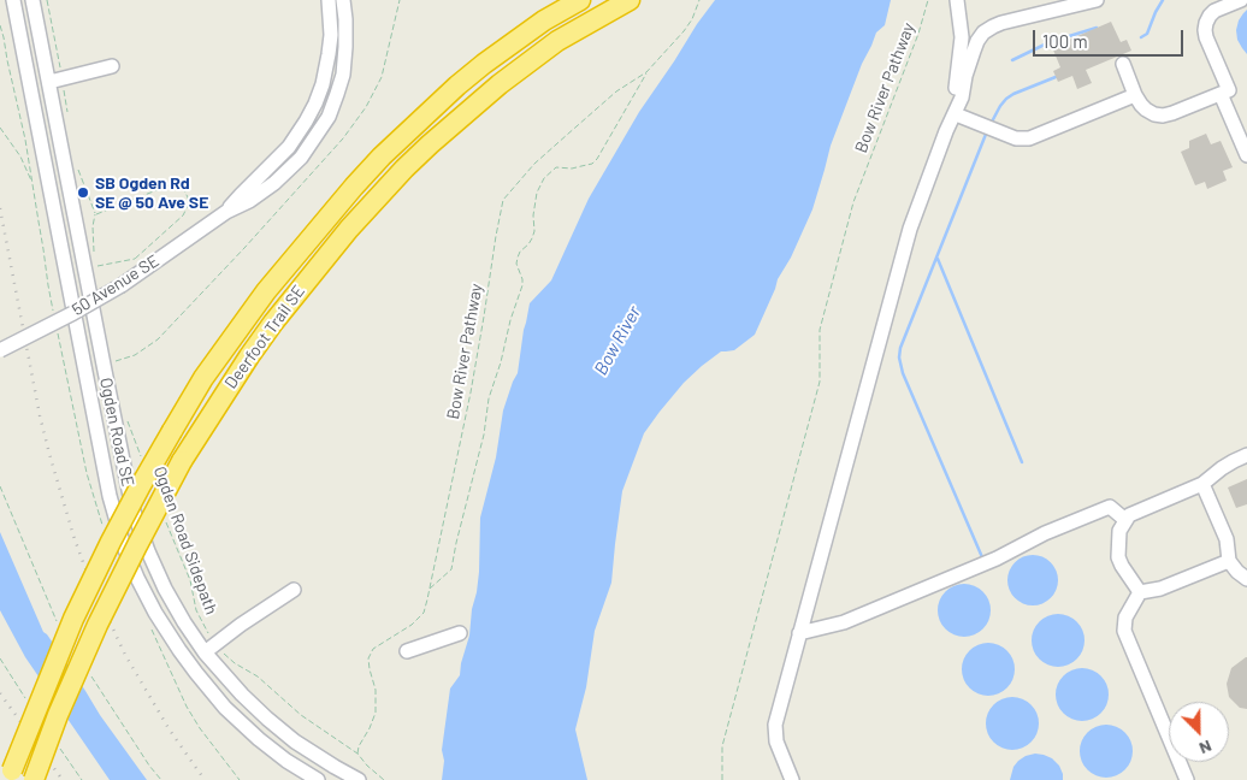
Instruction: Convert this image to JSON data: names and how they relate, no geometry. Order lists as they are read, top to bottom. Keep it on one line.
{"streets":{"highway":["Deerfoot Trail SE"],"street":["50 Avenue SE","Ogden Road SE"],"path":["Bow River Pathway","Ogden Road Sidepath"]},"crossings":[["Bow River Pathway","Ogden Road Sidepath"],["Ogden Road SE","Ogden Road Sidepath"]],"water":["Bow River"],"places":["SB Ogden Rd SE @ 50 Ave SE"],"scale_bar":"100 m","north":"bottom right"}
